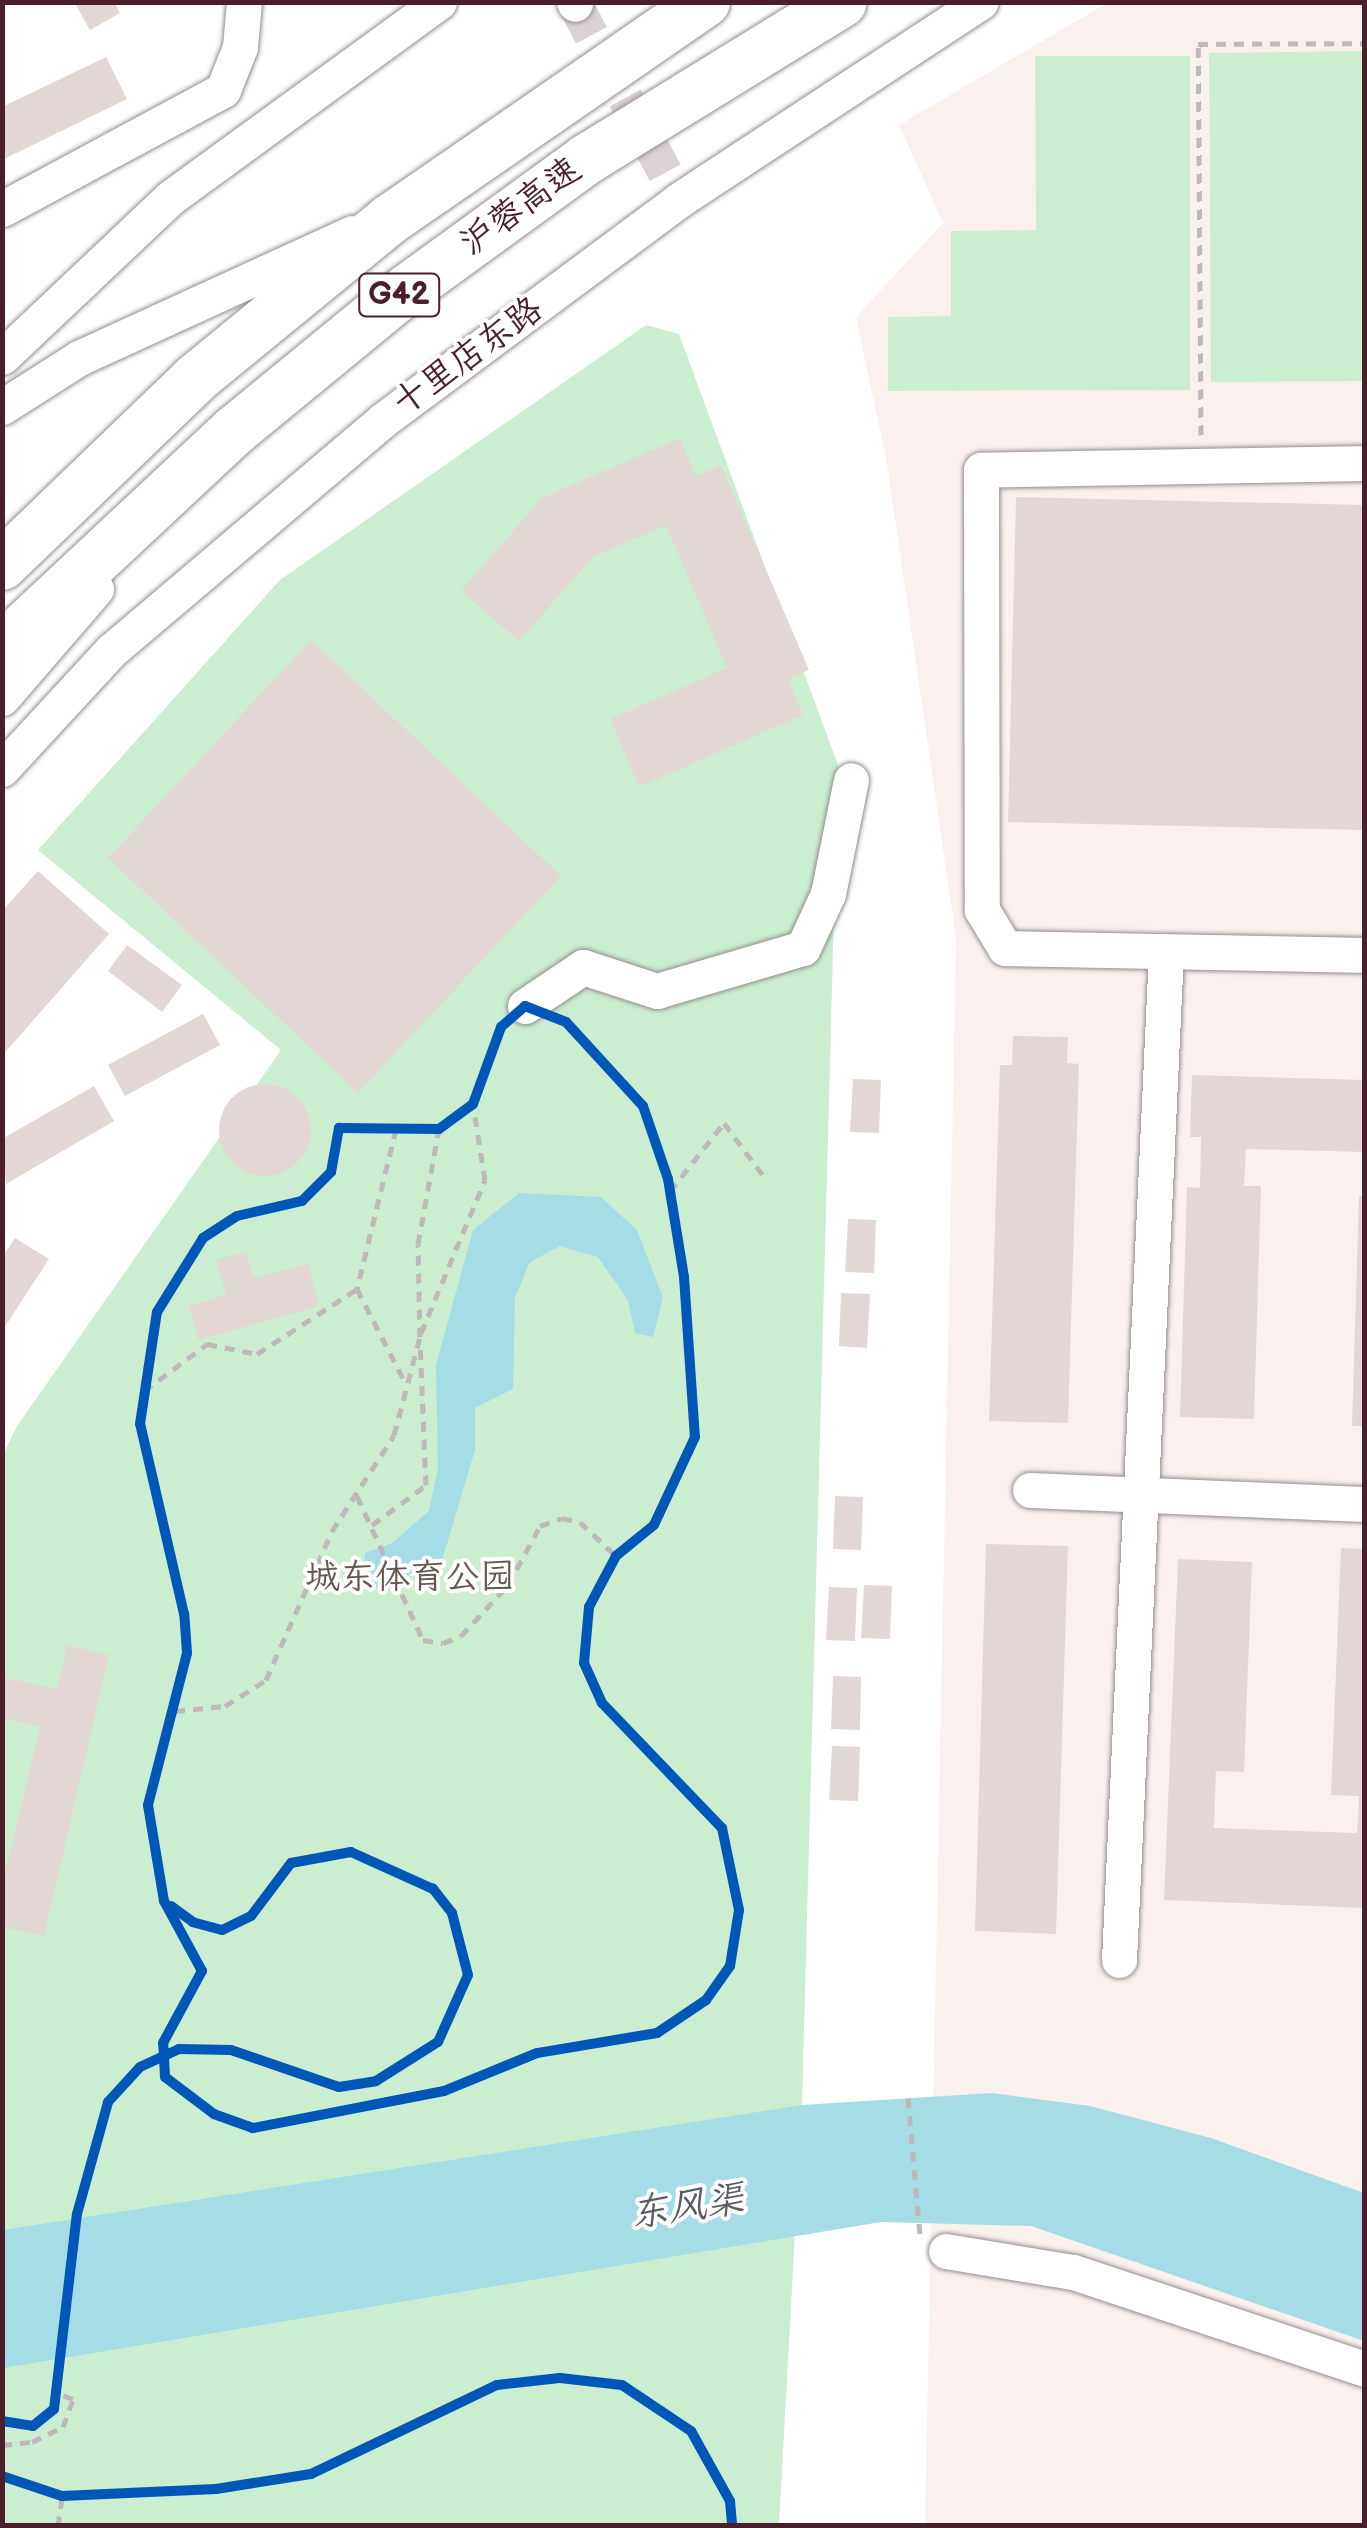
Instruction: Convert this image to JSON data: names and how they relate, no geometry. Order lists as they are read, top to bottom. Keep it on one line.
{"streets":{"highway":["沪蓉高速","G42"],"street":["十里店东路"]},"water":["东风渠"],"parks":["城东体育公园"]}
